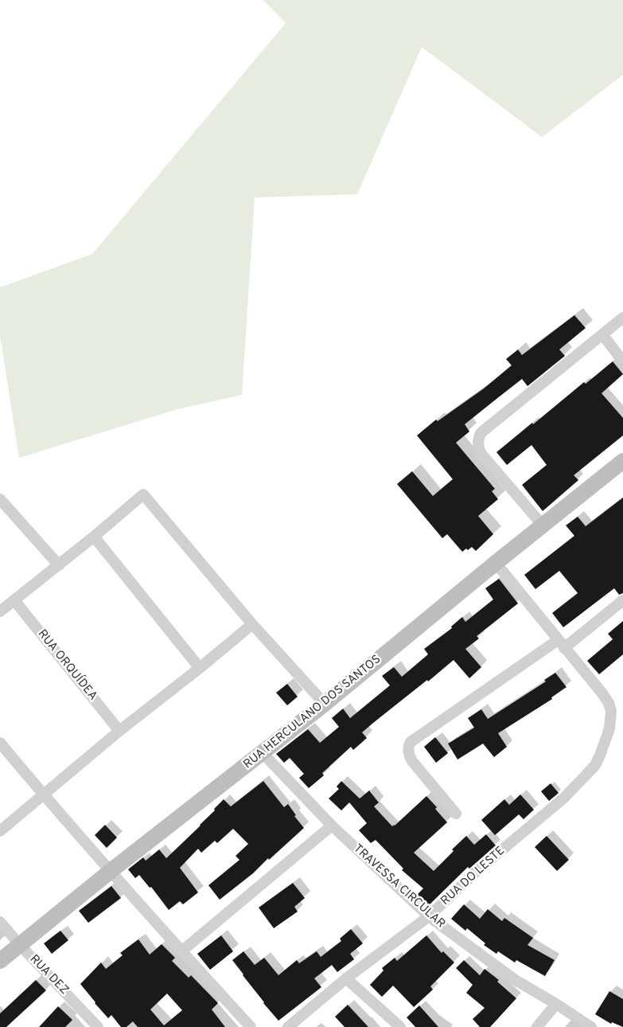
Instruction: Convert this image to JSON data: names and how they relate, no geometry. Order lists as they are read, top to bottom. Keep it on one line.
{"streets":{"street":["RUA ORQUÍDEA","RUA HERCULANO DOS SANTOS","RUA DO LESTE","TRAVESSA CIRCULAR","RUA DEZ"]},"crossings":[["RUA HERCULANO DOS SANTOS","RUA DO LESTE"],["RUA HERCULANO DOS SANTOS","TRAVESSA CIRCULAR"],["RUA HERCULANO DOS SANTOS","RUA DEZ"],["RUA DO LESTE","TRAVESSA CIRCULAR"]]}
